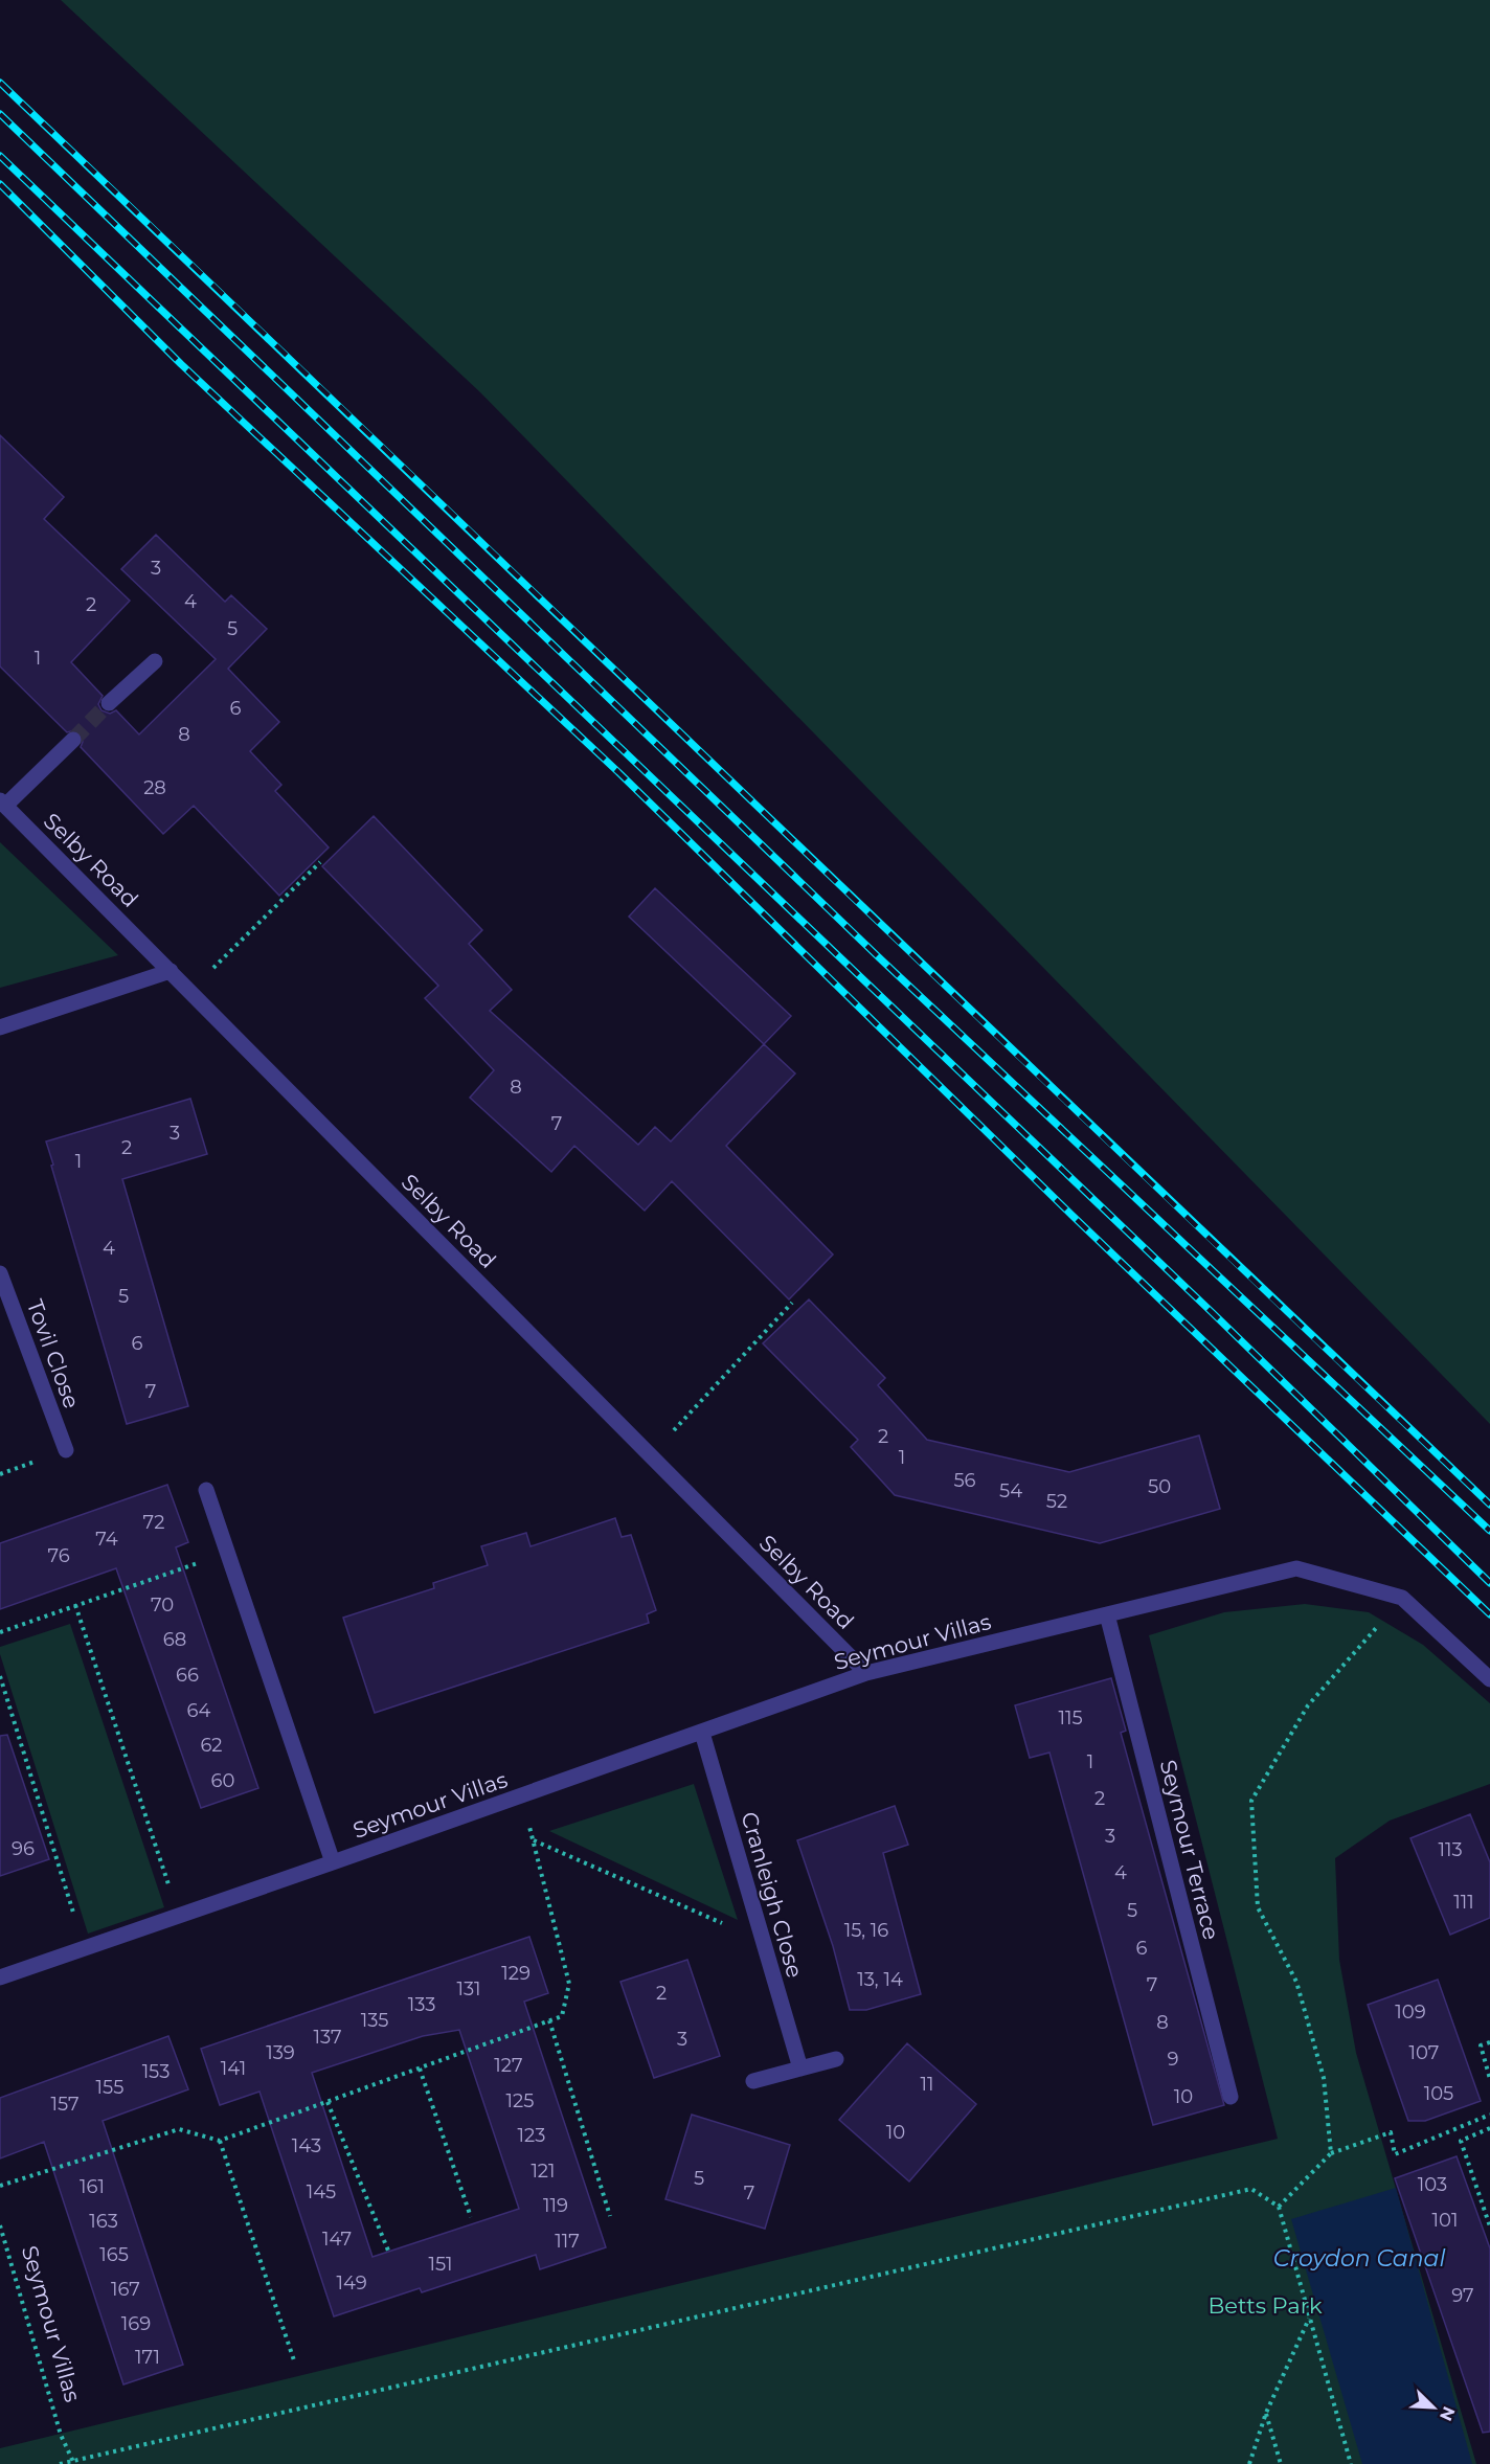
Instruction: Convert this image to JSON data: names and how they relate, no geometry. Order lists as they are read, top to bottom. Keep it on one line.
{"streets":{"street":["Selby Road","Tovil Close","Seymour Villas","Seymour Terrace","Cranleigh Close"]},"crossings":[["Selby Road","Seymour Villas"],["Seymour Villas","Seymour Terrace"],["Seymour Villas","Cranleigh Close"]],"water":["Croydon Canal"],"parks":["Betts Park"],"house_numbers":["3","4","2","5","1","6","8","28","8","7","3","2","1","4","5","6","7","2","1","56","50","54","52","72","74","76","70","68","66","64","115","62","1","60","2","3","96","113","4","111","5","15, 16","6","129","13, 14","7","131","2","133","109","135","8","137","3","139","107","9","127","141","153","11","155","105","10","125","157","10","123","143","121","5","103","161","145","7","119","101","163","147","117","165","151","149","167","97","169","171"],"north":"bottom right"}
